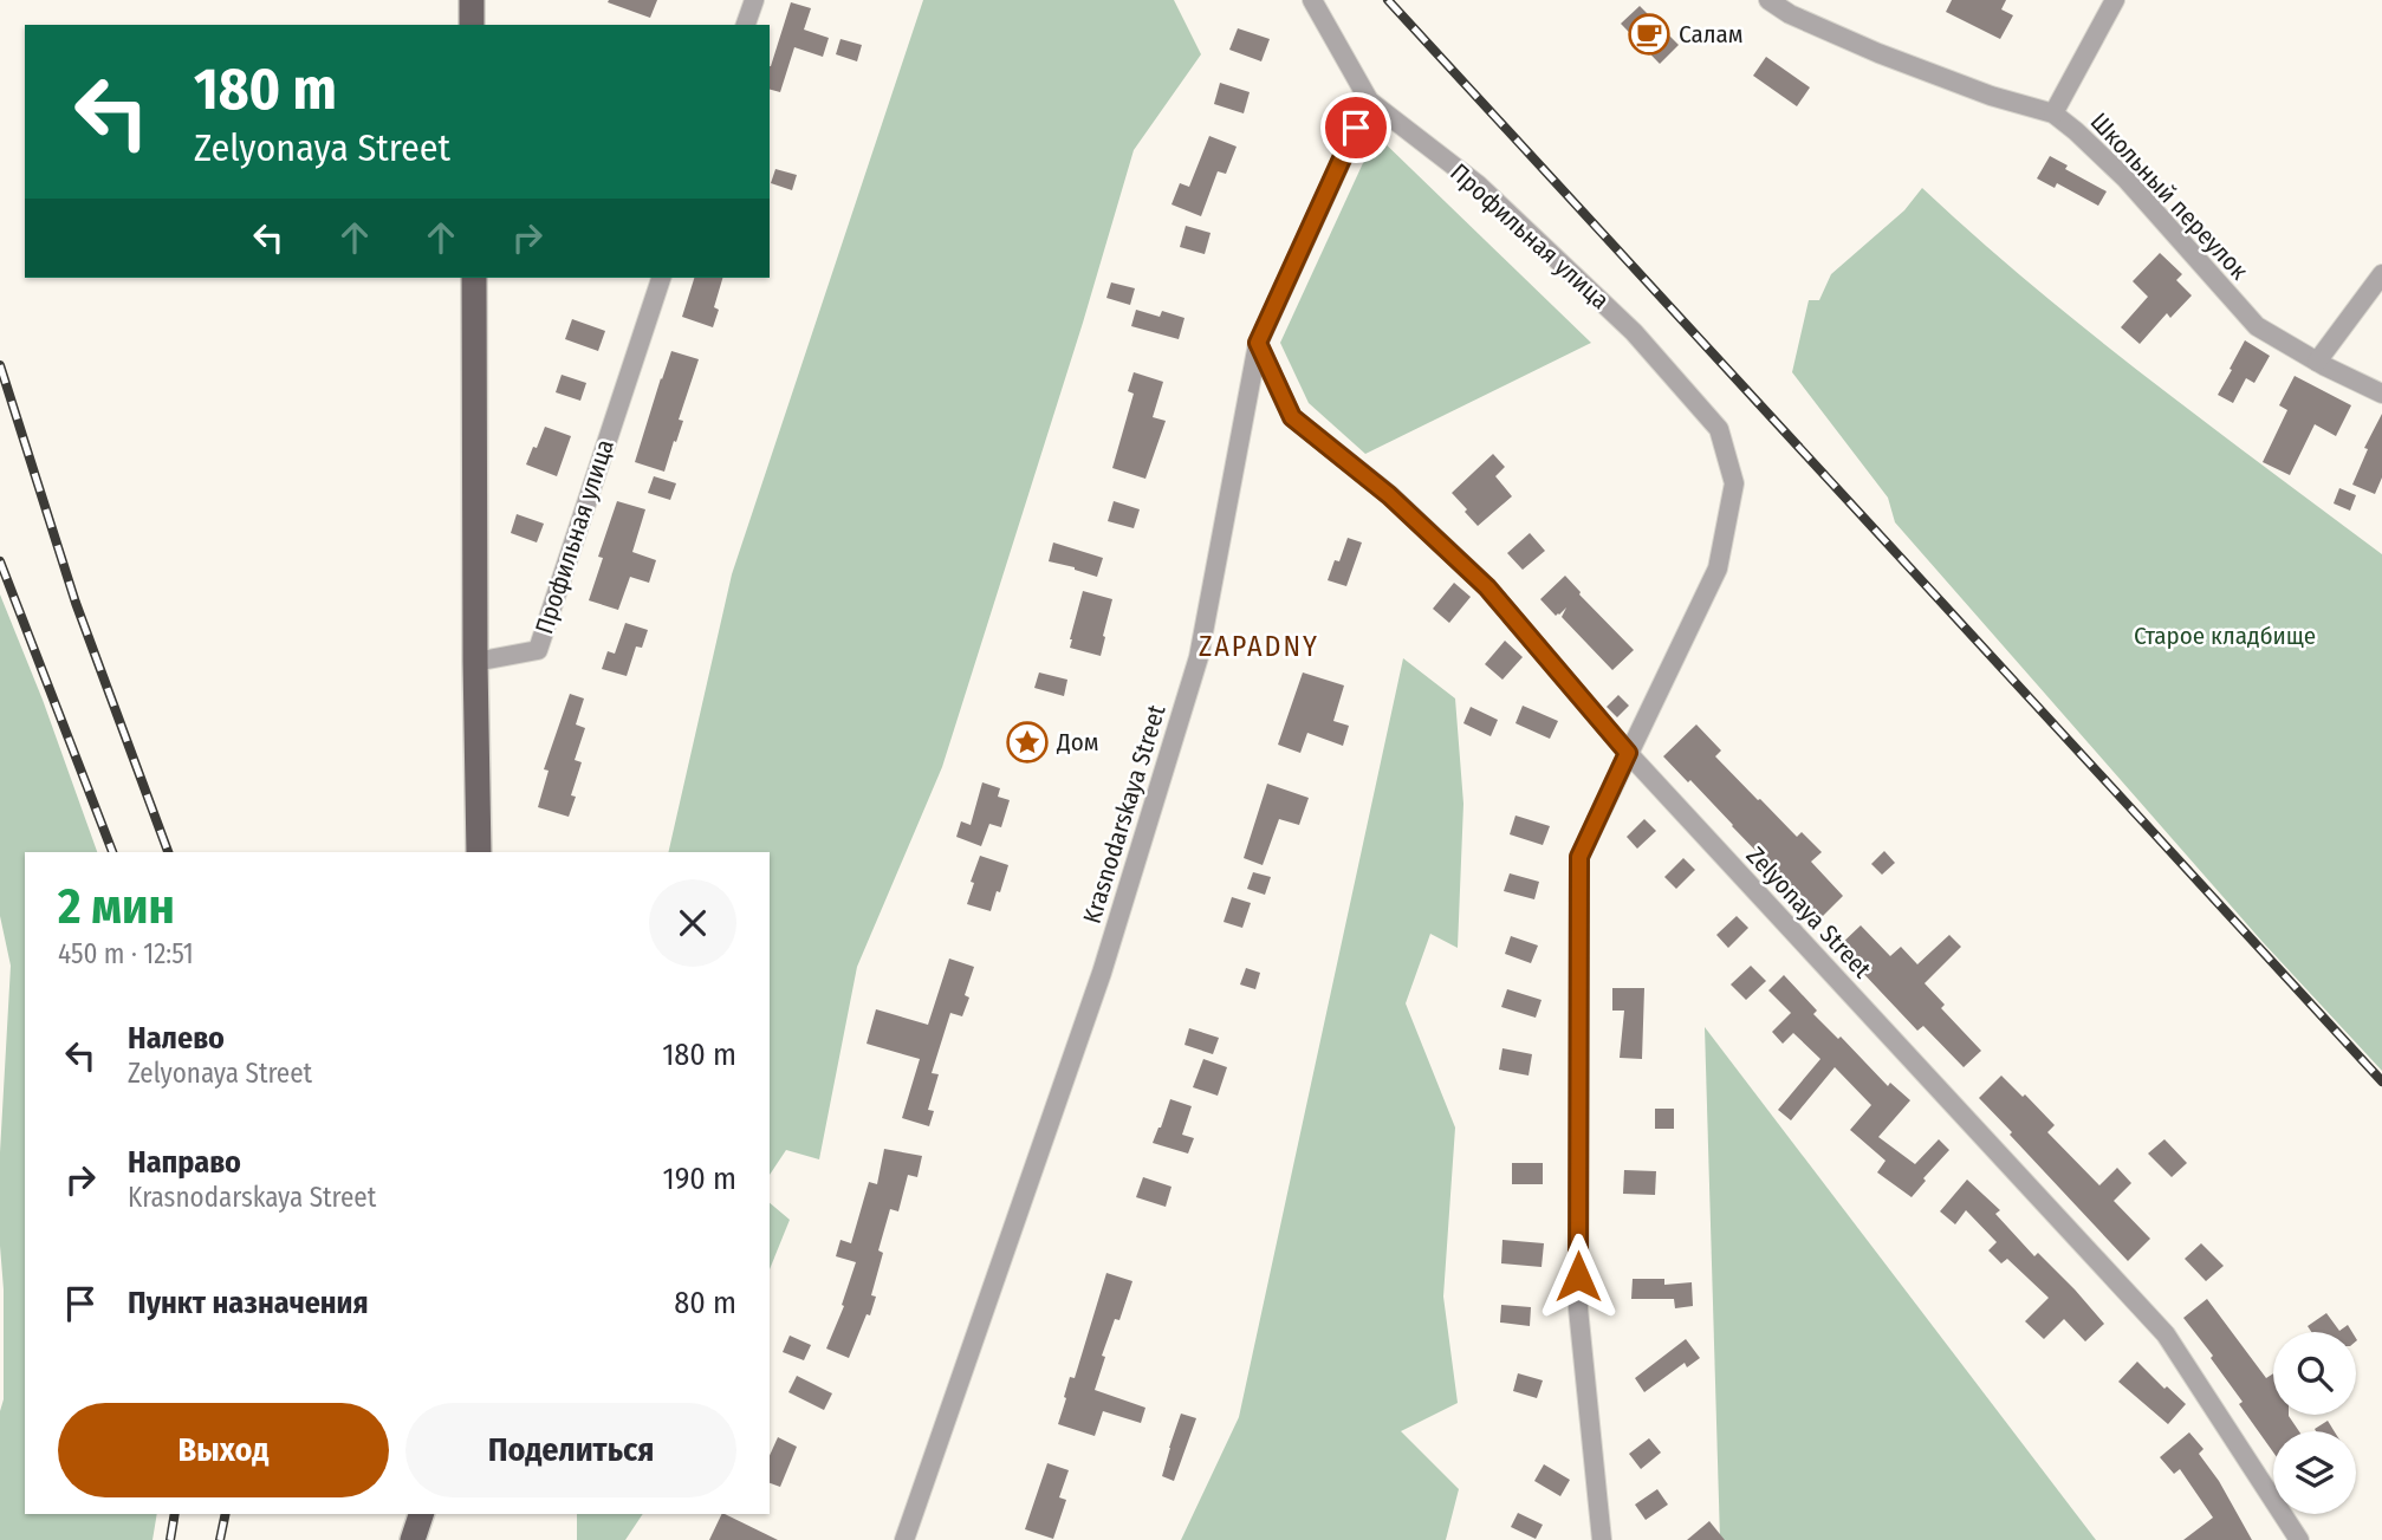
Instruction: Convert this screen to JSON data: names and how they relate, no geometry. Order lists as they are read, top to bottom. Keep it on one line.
{"streets":{"street":["Школьный переулок","Профильная улица","Krasnodarskaya Street","Zelyonaya Street"]},"crossings":[["Профильная улица","Krasnodarskaya Street"],["Профильная улица","Zelyonaya Street"],["Krasnodarskaya Street","Zelyonaya Street"]],"districts":["ZAPADNY"],"parks":["Старое кладбище"],"places":{"cafe":["Салам"],"place":["Дом"]},"page":{"turn":["180 m","Zelyonaya Street"],"heading":["2 мин","450 m · 12:51"],"list":[{"name":"Налево","note":"Zelyonaya Street","value":"180 m"},{"name":"Направо","note":"Krasnodarskaya Street","value":"190 m"},{"name":"Пункт назначения","value":"80 m"}],"buttons":["Выход","Поделиться"]}}
